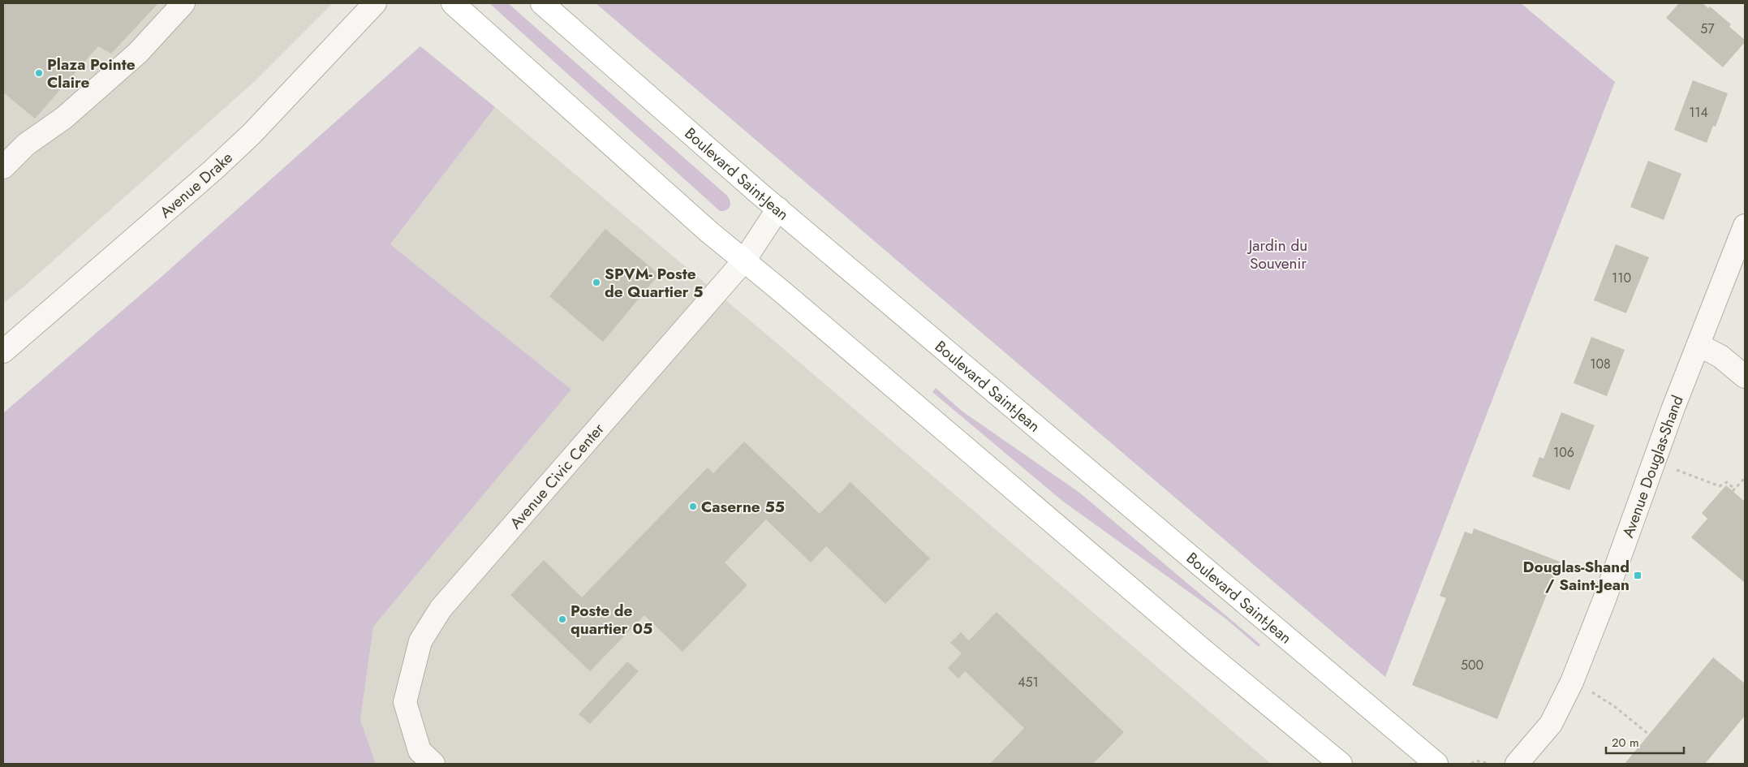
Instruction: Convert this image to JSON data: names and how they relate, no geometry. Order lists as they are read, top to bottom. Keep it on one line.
{"streets":{"main road":["Boulevard Saint-Jean"],"street":["Avenue Drake","Avenue Douglas-Shand","Avenue Civic Center"]},"crossings":[["Boulevard Saint-Jean","Avenue Civic Center"]],"parks":["Jardin du Souvenir"],"places":{"other":["Plaza Pointe Claire","SPVM- Poste de Quartier 5","Caserne 55","Poste de quartier 05"],"transit":["Douglas-Shand / Saint-Jean"]},"house_numbers":["57","114","110","108","106","500","451"],"scale_bar":"20 m"}
